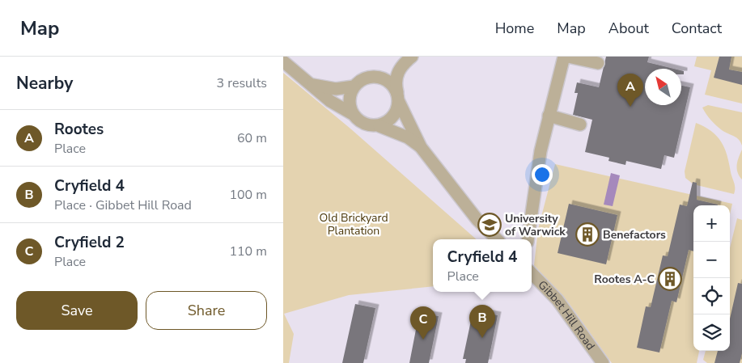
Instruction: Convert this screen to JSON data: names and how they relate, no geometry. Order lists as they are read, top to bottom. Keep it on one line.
{"streets":{"street":["Gibbet Hill Road"]},"parks":["Old Brickyard Plantation"],"places":{"school or university":["University of Warwick"],"building":["Benefactors","Rootes A-C"]},"north":"top left","page":{"header":"Map","nav":["Home","Map","About","Contact"],"heading":["Nearby","3 results"],"pins":["A","B","C"],"list":[{"mark":"A","name":"Rootes","note":"Place","value":"60 m"},{"mark":"B","name":"Cryfield 4","note":"Place · Gibbet Hill Road","value":"100 m"},{"mark":"C","name":"Cryfield 2","note":"Place","value":"110 m"}],"map_buttons":["+","−"],"popup":["Cryfield 4","Place"],"buttons":["Save","Share"]}}
